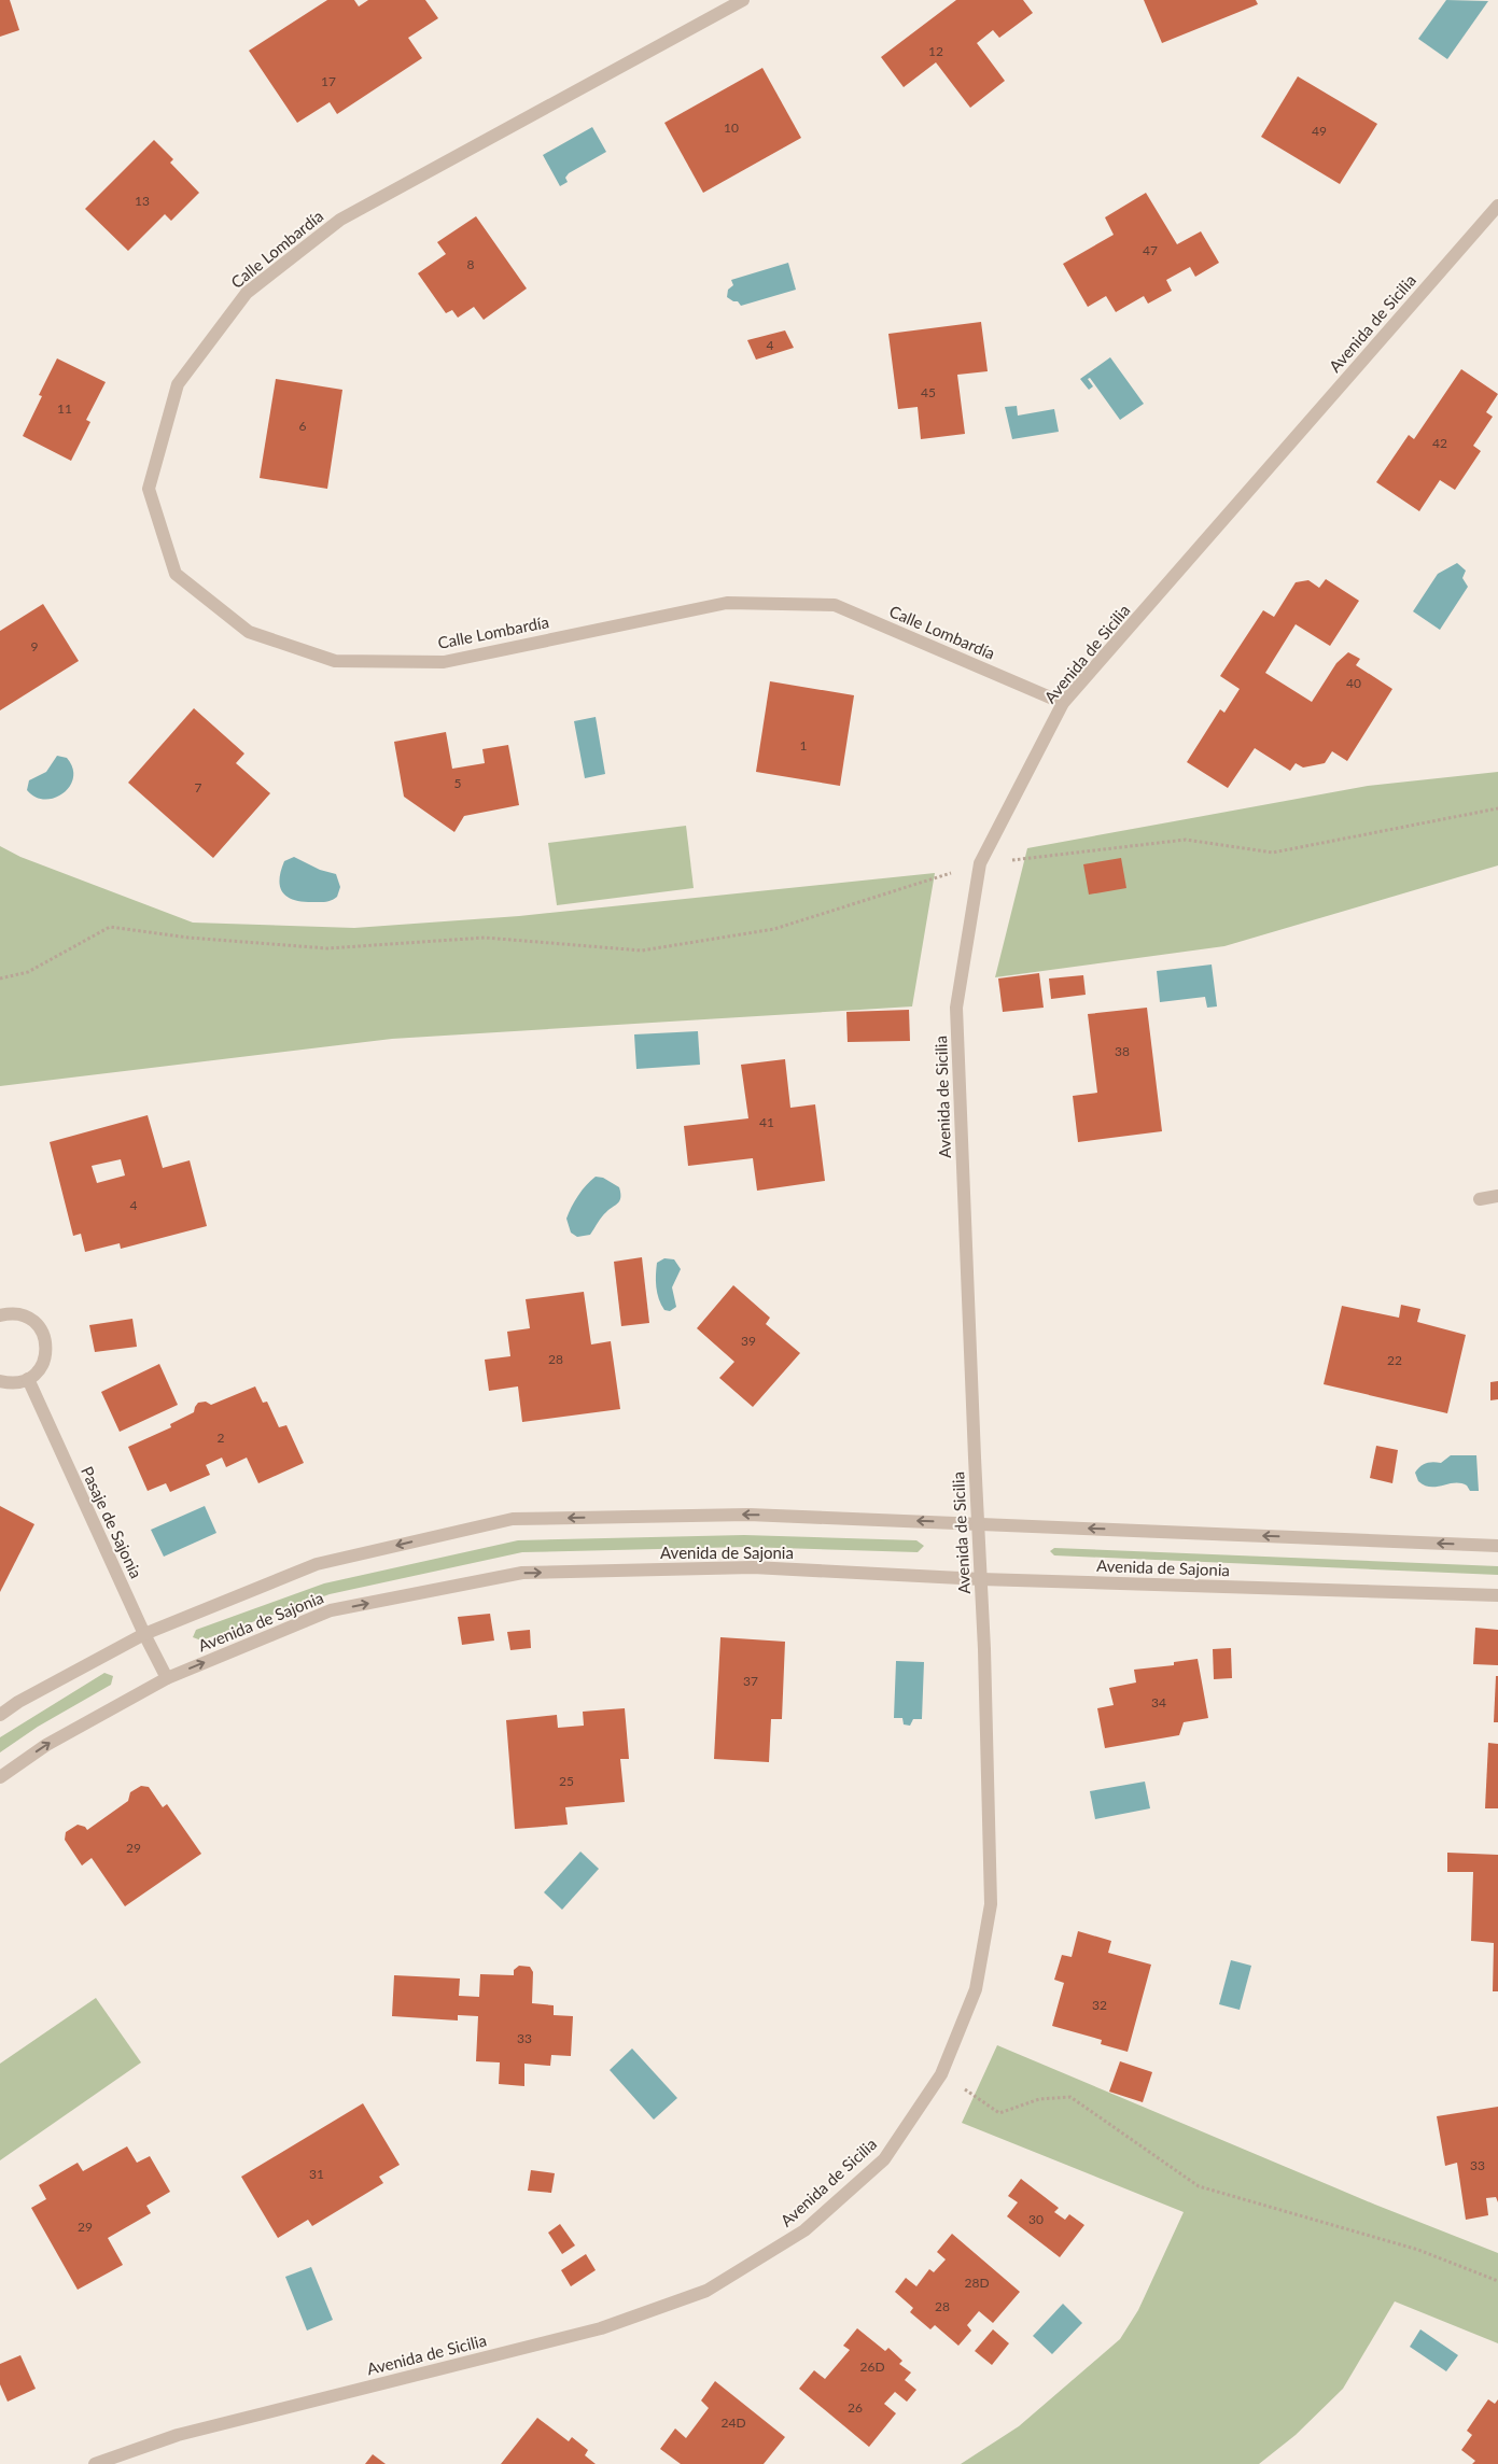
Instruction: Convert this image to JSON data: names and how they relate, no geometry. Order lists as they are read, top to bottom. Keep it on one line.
{"streets":{"street":["Calle Lombardía","Avenida de Sicilia","Pasaje de Sajonia","Avenida de Sajonia"]},"crossings":[["Calle Lombardía","Avenida de Sicilia"],["Avenida de Sicilia","Avenida de Sajonia"],["Pasaje de Sajonia","Avenida de Sajonia"]],"house_numbers":["12","17","10","49","13","47","8","4","45","11","6","42","9","40","1","5","7","38","41","4","39","28","22","2","37","34","25","29","32","33","33","31","30","29","28D","28","26D","26","24D"]}
